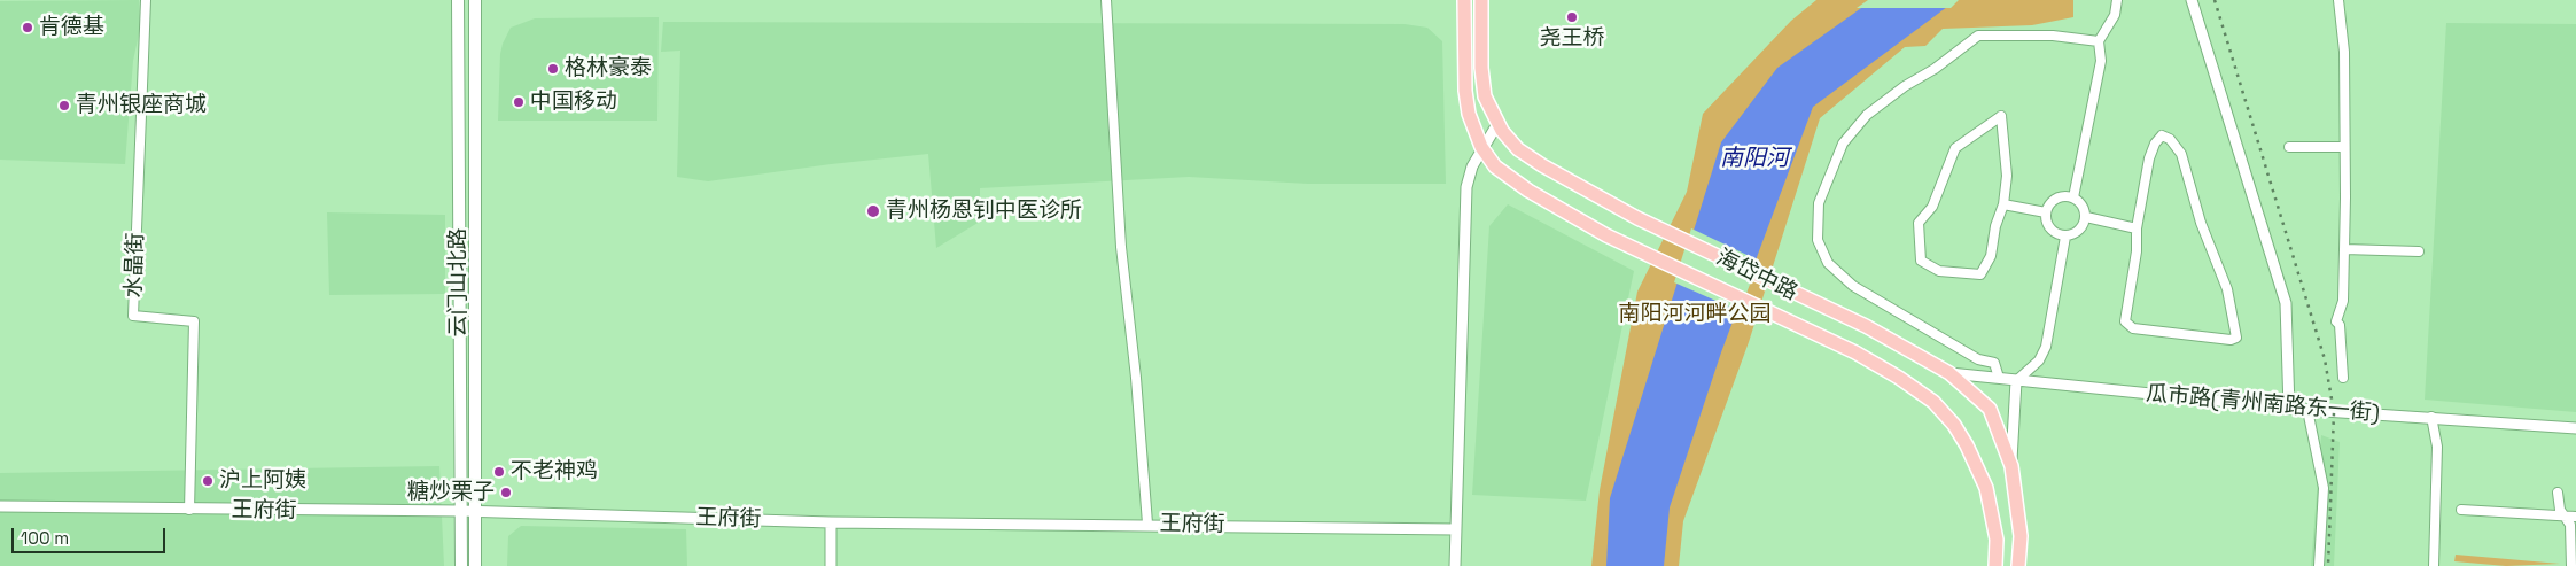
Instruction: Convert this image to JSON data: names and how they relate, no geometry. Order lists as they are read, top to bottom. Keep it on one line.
{"streets":{"main road":["海岱中路","云门山北路"],"street":["水晶街","瓜市路(青州南路东一街)","王府街"]},"crossings":[["水晶街","王府街"],["海岱中路","瓜市路(青州南路东一街)"],["云门山北路","王府街"]],"water":["南阳河"],"parks":["南阳河河畔公园"],"places":["尧王桥","肯德基","格林豪泰","中国移动","青州银座商城","青州杨恩钊中医诊所","不老神鸡","沪上阿姨","糖炒栗子"],"scale_bar":"100 m"}
